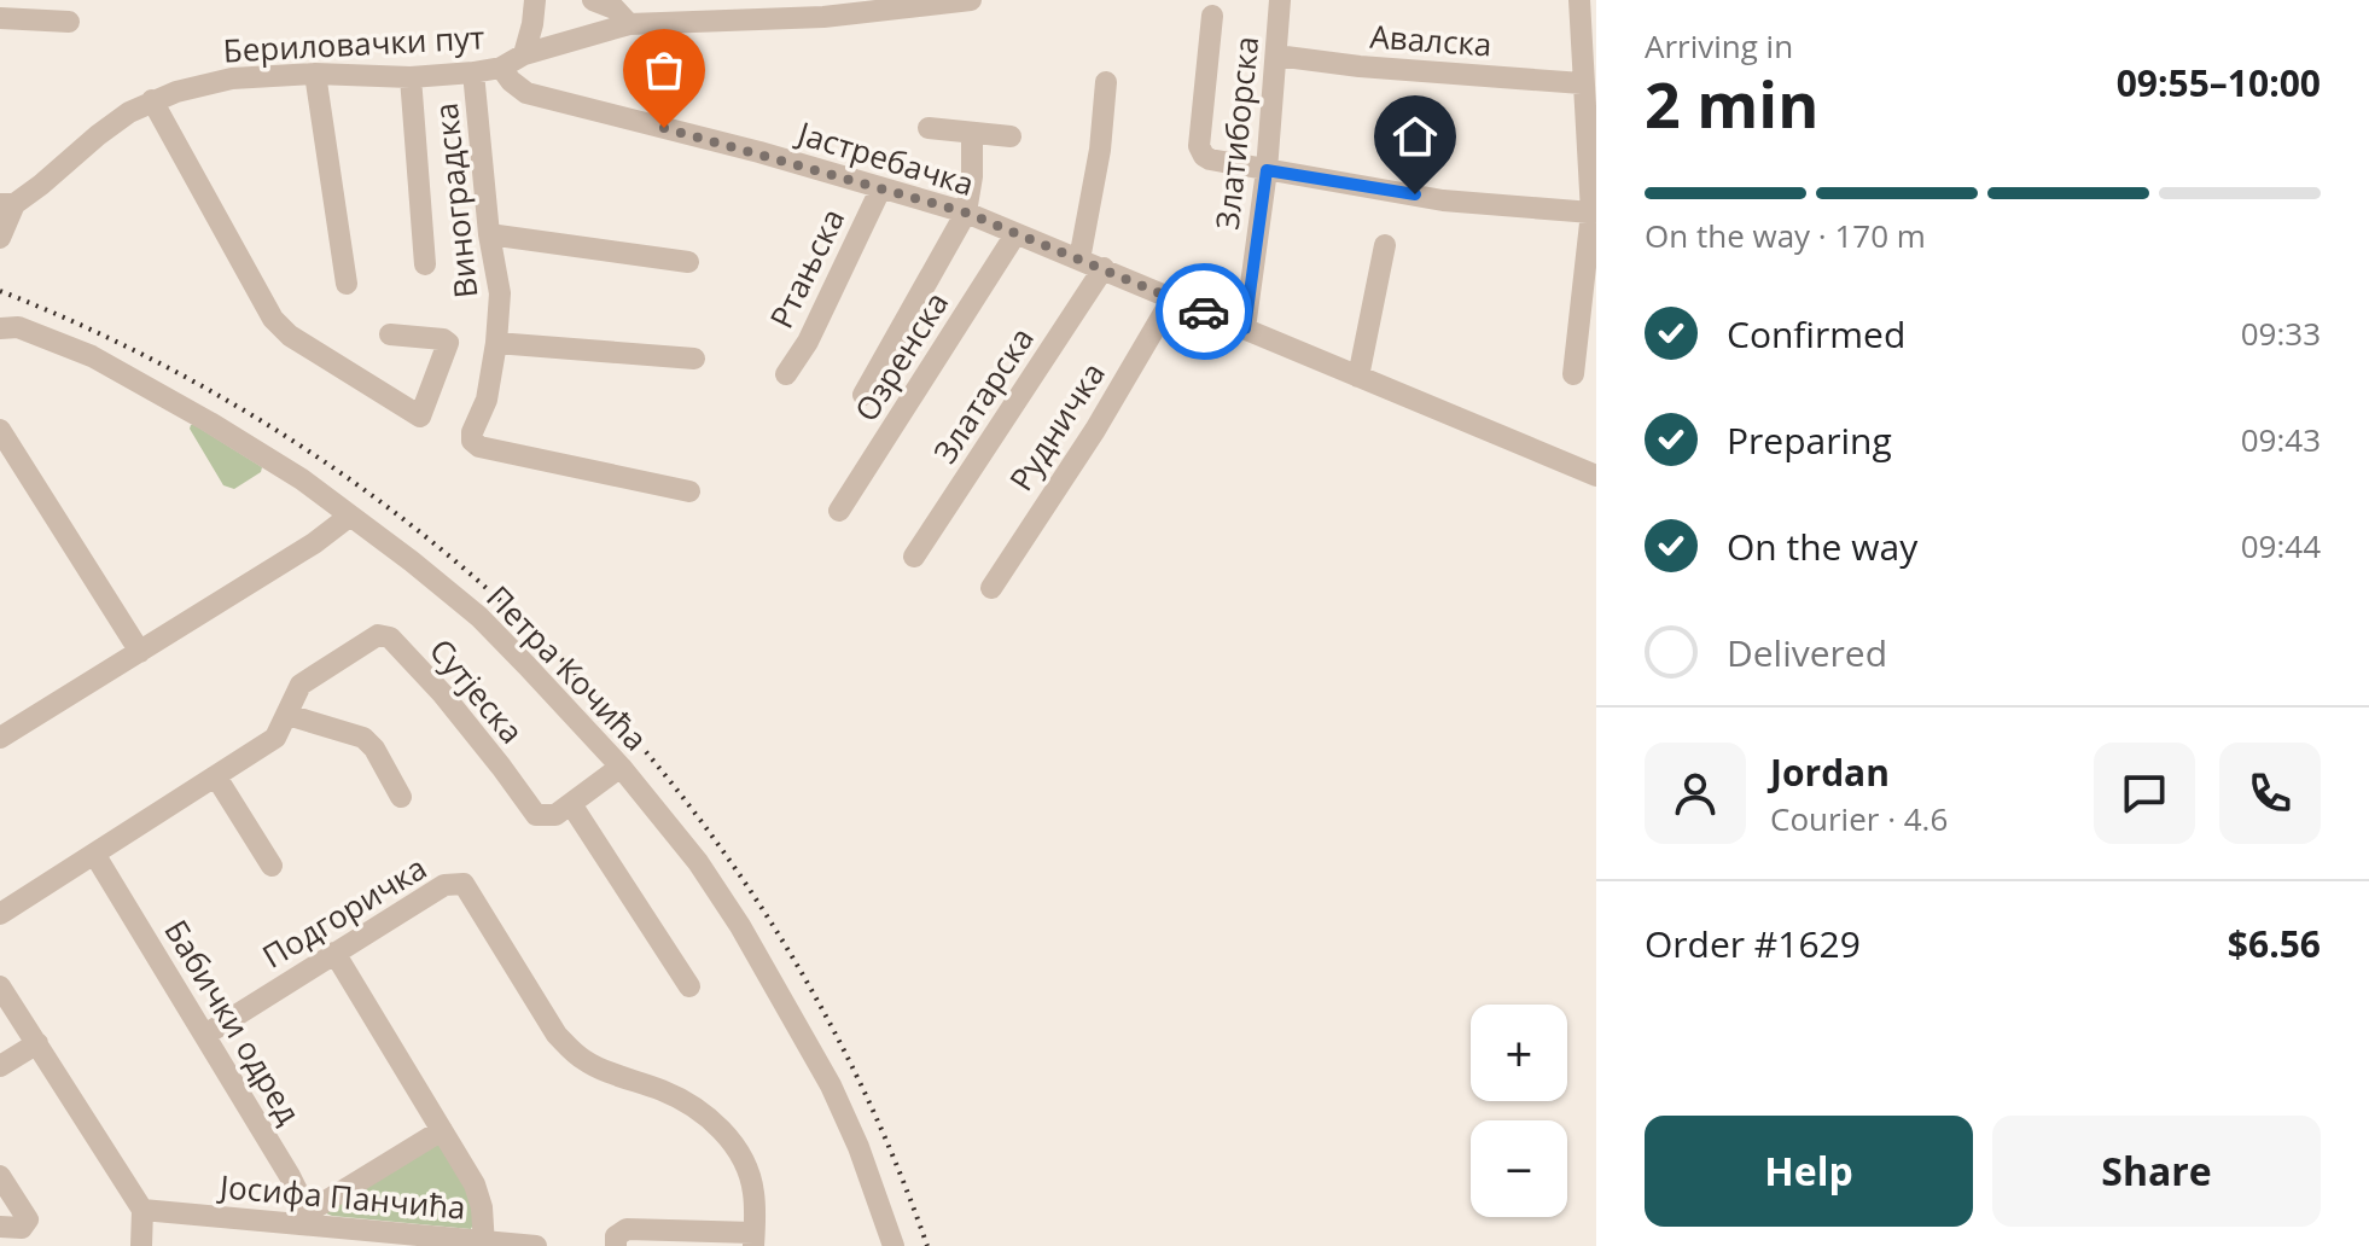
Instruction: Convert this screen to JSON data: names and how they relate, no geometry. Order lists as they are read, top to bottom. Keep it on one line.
{"streets":{"street":["Авалска","Бериловачки пут","Златиборска","Јастребачка","Виноградска","Ртањска","Озренска","Златарска","Рудничка","Петра Кочића","Сутјеска","Подгоричка","Бабички одред","Јосифа Панчића"]},"crossings":[["Авалска","Златиборска"],["Бериловачки пут","Јастребачка"],["Бериловачки пут","Виноградска"],["Златиборска","Јастребачка"],["Јастребачка","Ртањска"],["Јастребачка","Озренска"],["Јастребачка","Златарска"],["Јастребачка","Рудничка"],["Сутјеска","Бабички одред"],["Подгоричка","Бабички одред"],["Бабички одред","Јосифа Панчића"]],"page":{"heading":["2 min","Arriving in","09:55–10:00"],"panel":["Jordan","Courier · 4.6","Order #1629","$6.56"],"bar":"On the way · 170 m","list":[["Confirmed","09:33"],["Preparing","09:43"],["On the way","09:44"],"Delivered"],"map_buttons":["+","−"],"buttons":["Help","Share"]}}
